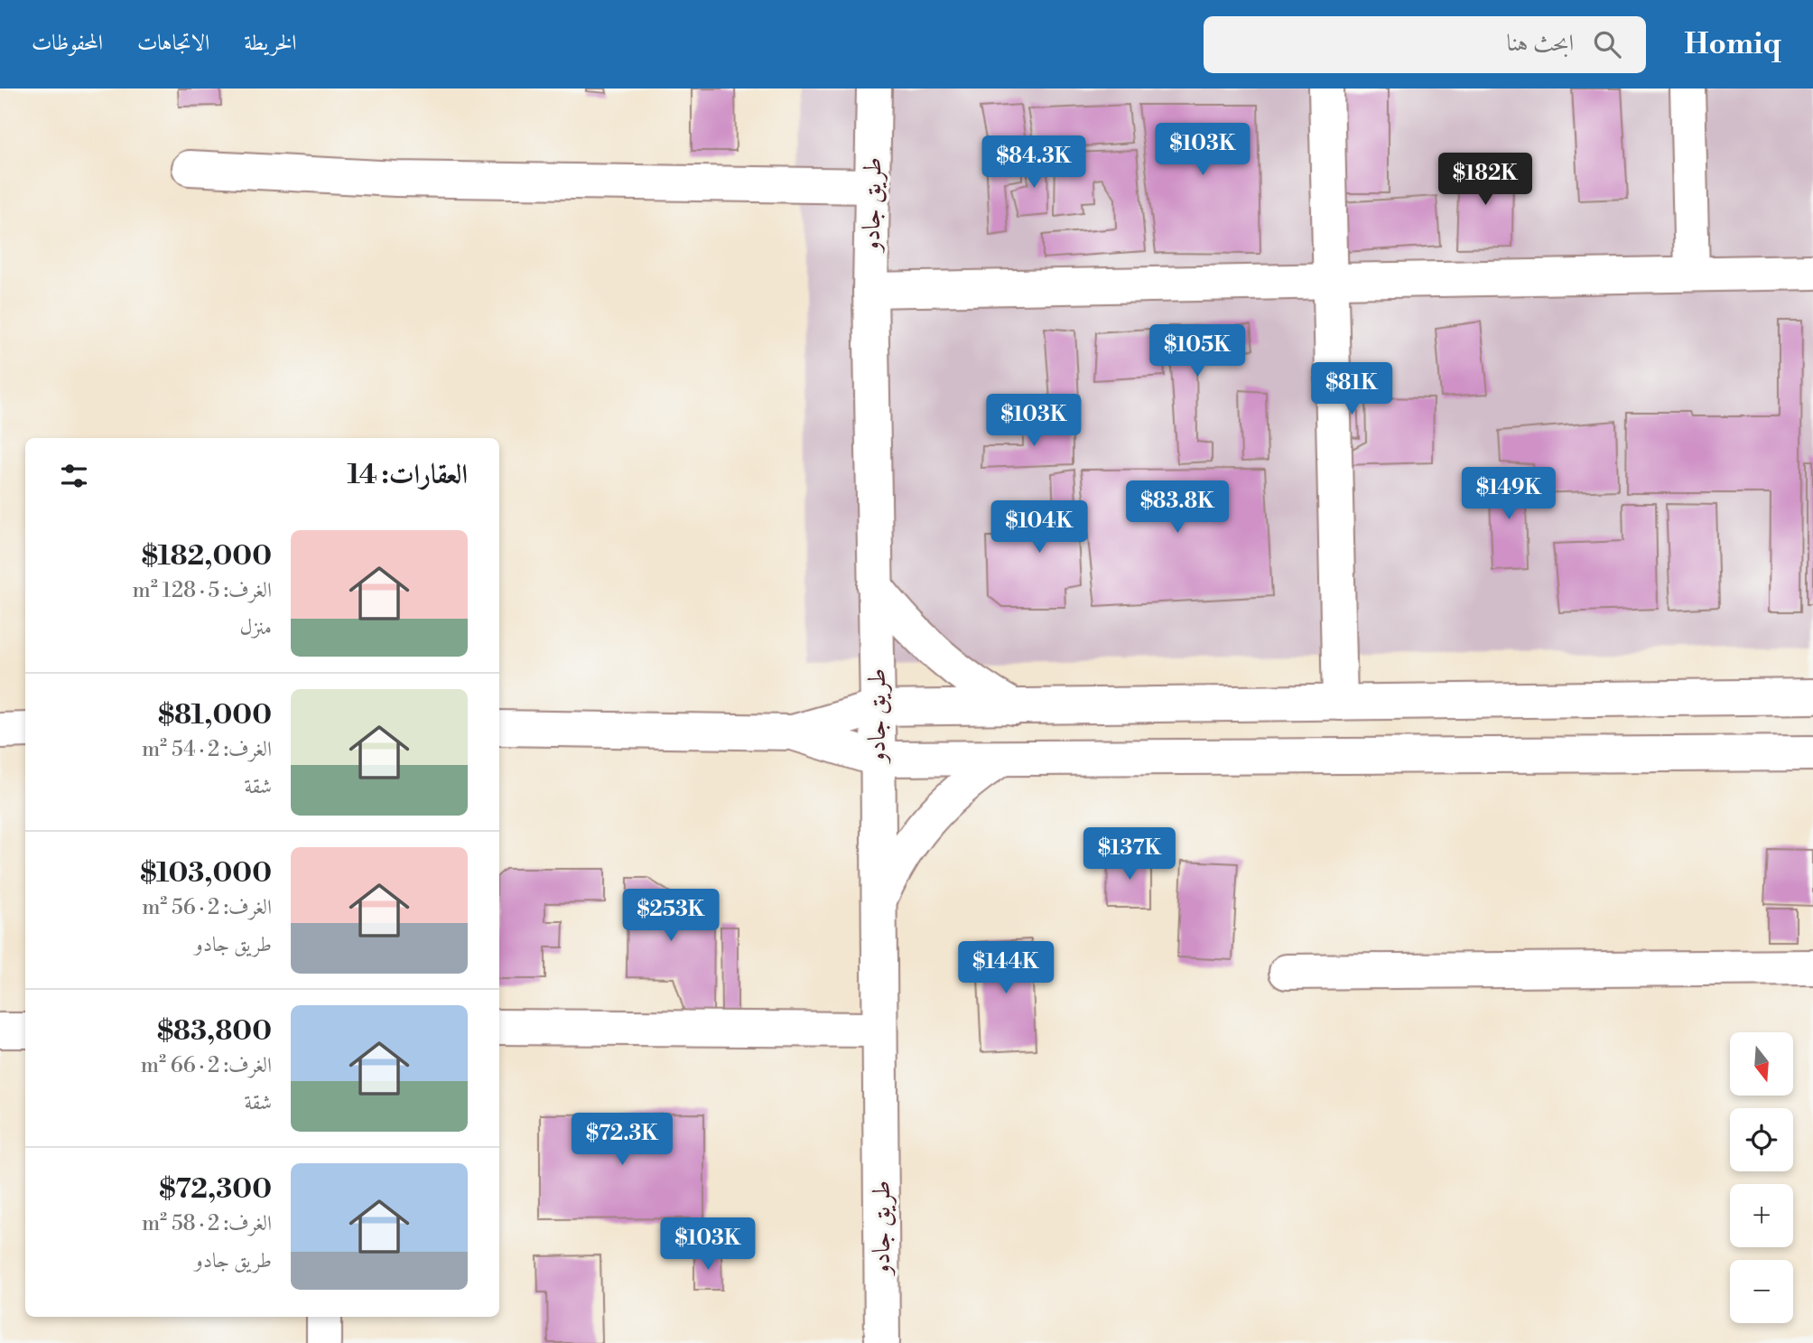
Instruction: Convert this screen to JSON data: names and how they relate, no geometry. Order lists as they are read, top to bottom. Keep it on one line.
{"streets":{"main road":["طريق جادو"]},"north":"bottom","page":{"header":"Homiq","search":"ابحث هنا","nav":["الخريطة","الاتجاهات","المحفوظات"],"price":["$103K","$84.3K","$182K","$105K","$81K","$103K","$149K","$83.8K","$104K","$137K","$253K","$144K","$72.3K","$103K"],"heading":"العقارات: 14","list":[{"name":"$182,000","note":"الغرف: 5 · 128 m² · منزل"},{"name":"$81,000","note":"الغرف: 2 · 54 m² · شقة"},{"name":"$103,000","note":"الغرف: 2 · 56 m² · طريق جادو"},{"name":"$83,800","note":"الغرف: 2 · 66 m² · شقة"},{"name":"$72,300","note":"الغرف: 2 · 58 m² · طريق جادو"}],"map_buttons":["+","−"]}}
